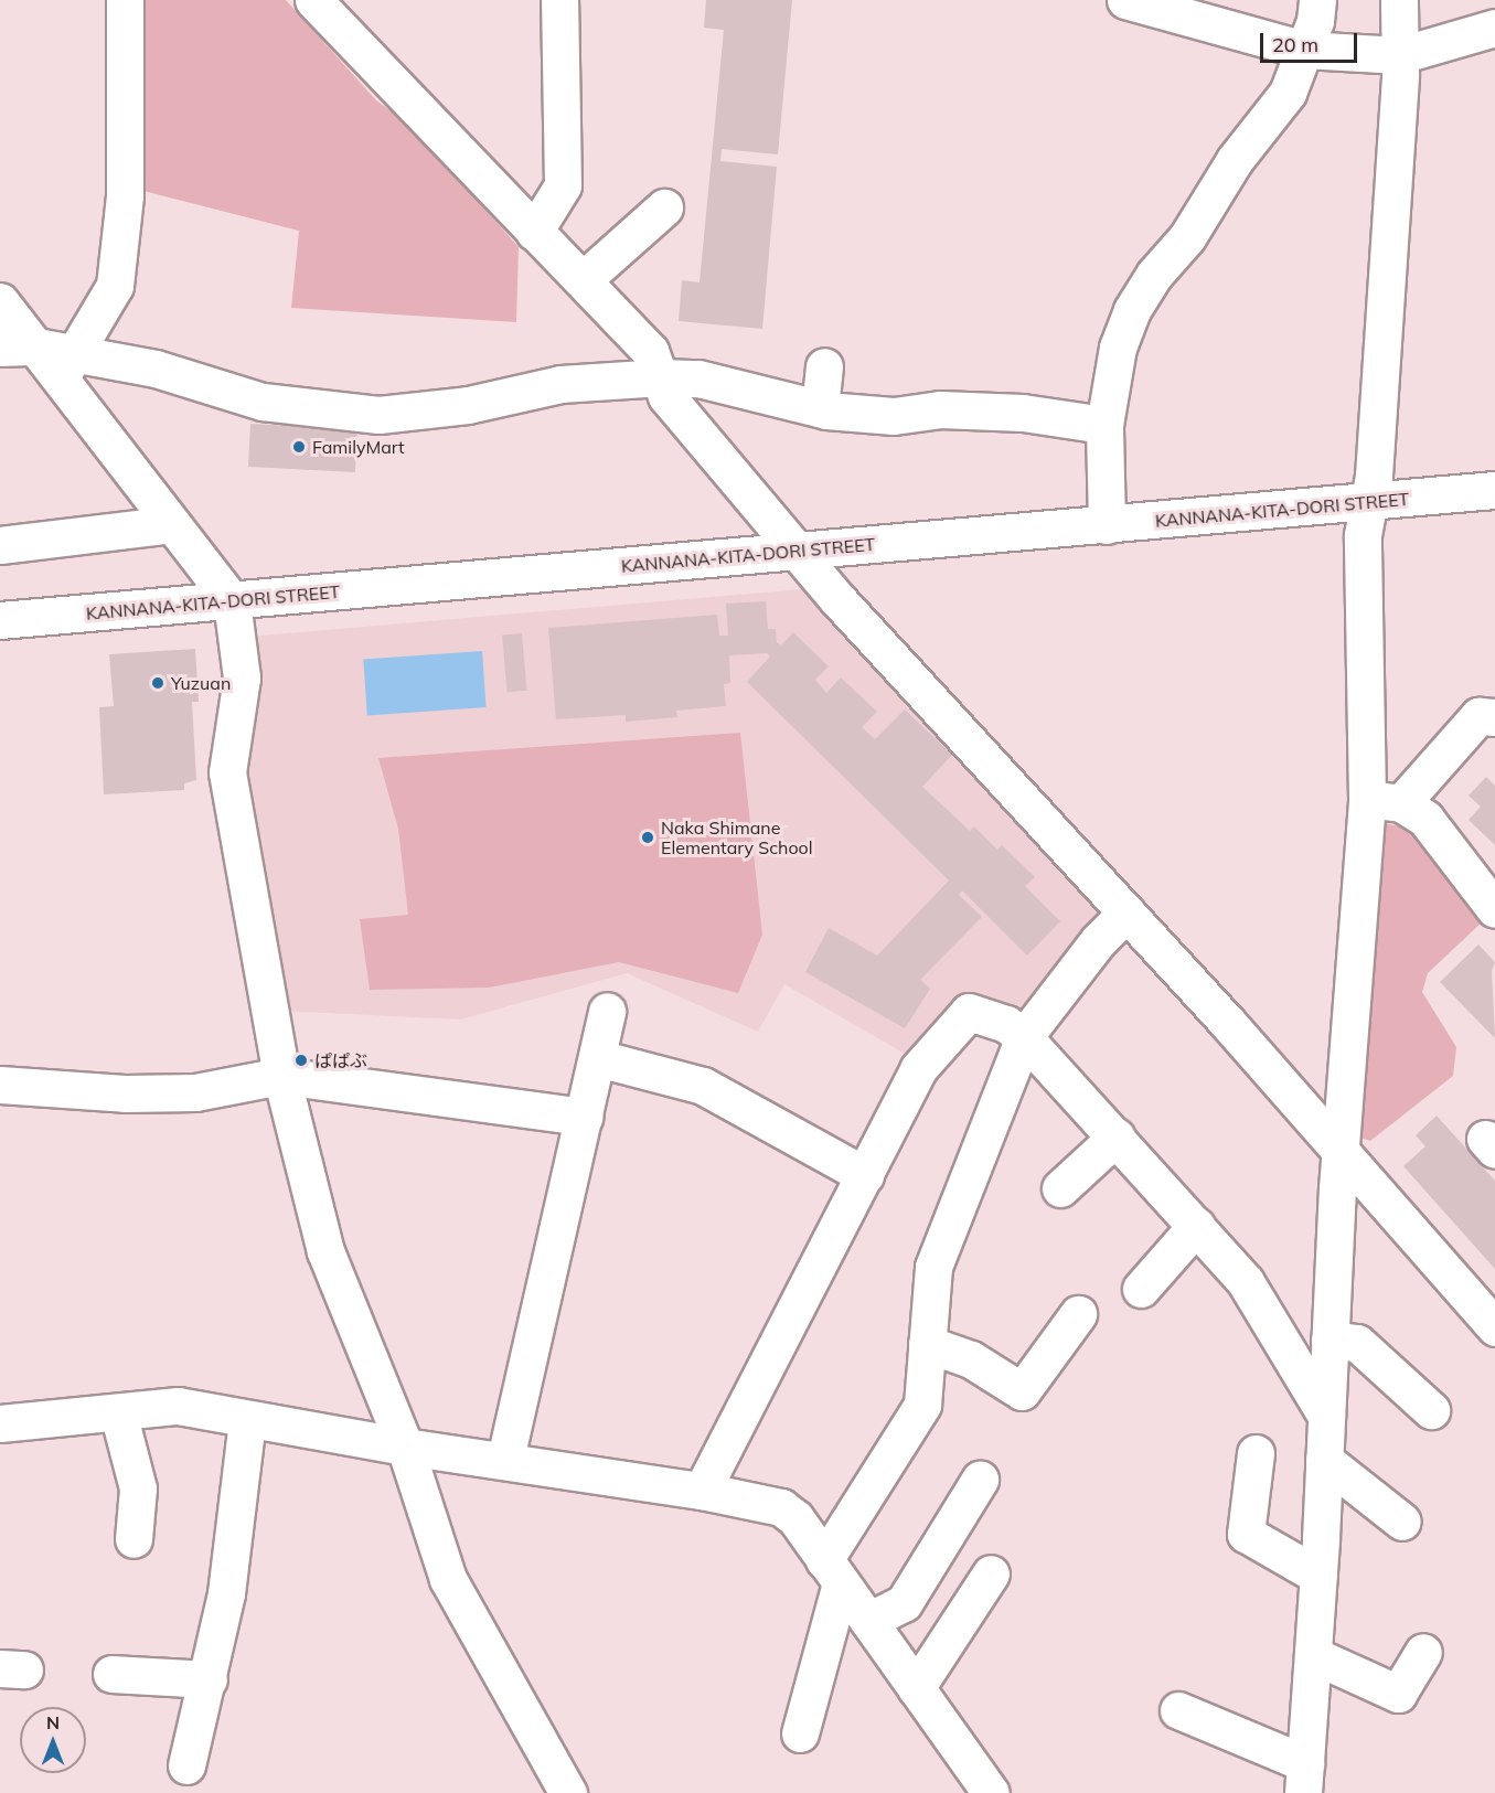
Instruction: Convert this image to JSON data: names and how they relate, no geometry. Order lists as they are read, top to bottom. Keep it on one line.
{"streets":{"street":["KANNANA-KITA-DORI STREET"]},"places":["FamilyMart","Yuzuan","Naka Shimane Elementary School","ぱぱぶ"],"scale_bar":"20 m","north":"top"}
